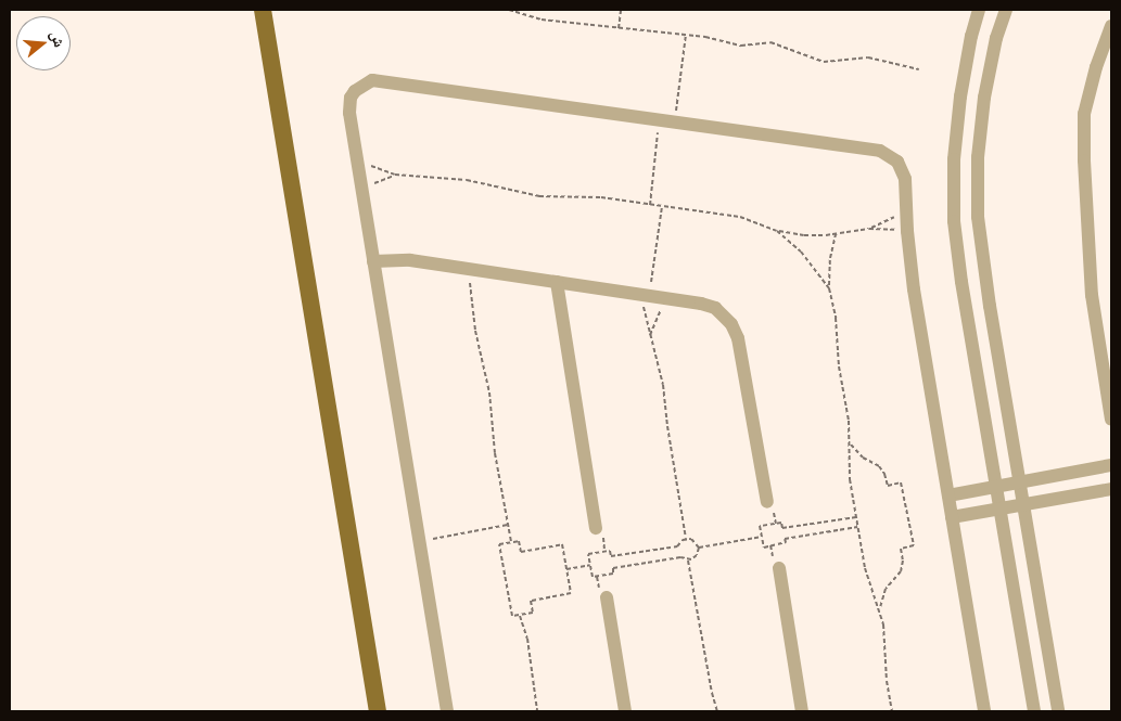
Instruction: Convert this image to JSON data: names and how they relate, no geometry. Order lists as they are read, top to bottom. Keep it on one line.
{"north":"right"}
